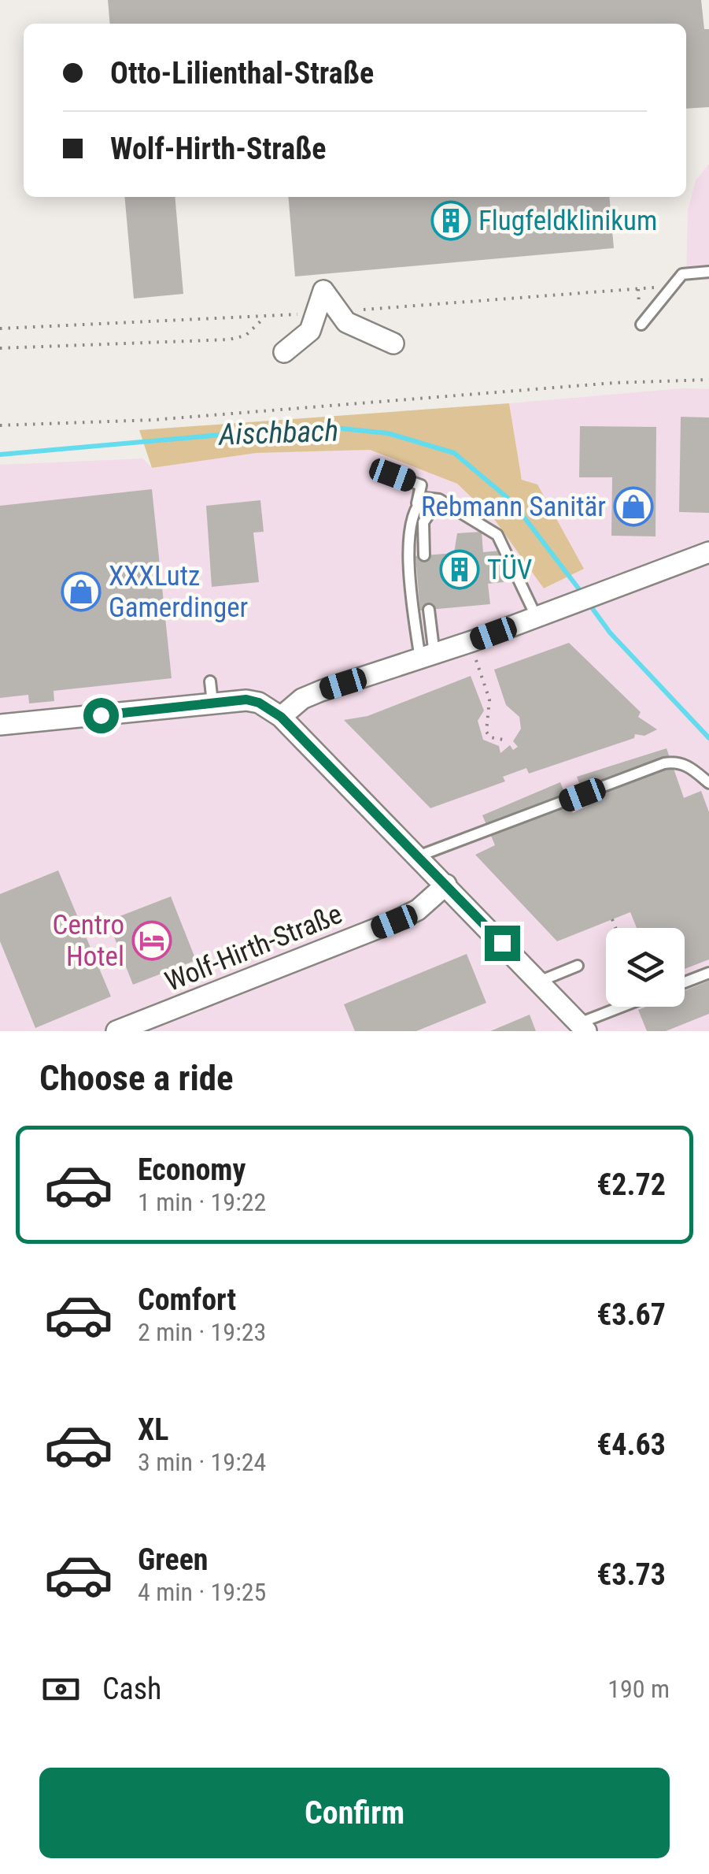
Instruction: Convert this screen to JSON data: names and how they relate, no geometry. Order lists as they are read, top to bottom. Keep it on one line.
{"streets":{"street":["Wolf-Hirth-Straße"]},"water":["Aischbach"],"places":{"building":["Flugfeldklinikum","TÜV"],"shop":["Rebmann Sanitär","XXXLutz Gamerdinger"],"hotel":["Centro Hotel"]},"page":{"banner":["Otto-Lilienthal-Straße","Wolf-Hirth-Straße"],"heading":"Choose a ride","list":[{"name":"Economy","note":"1 min · 19:22","value":"€2.72"},{"name":"Comfort","note":"2 min · 19:23","value":"€3.67"},{"name":"XL","note":"3 min · 19:24","value":"€4.63"},{"name":"Green","note":"4 min · 19:25","value":"€3.73"}],"pay":["Cash","190 m"],"buttons":"Confirm"}}
